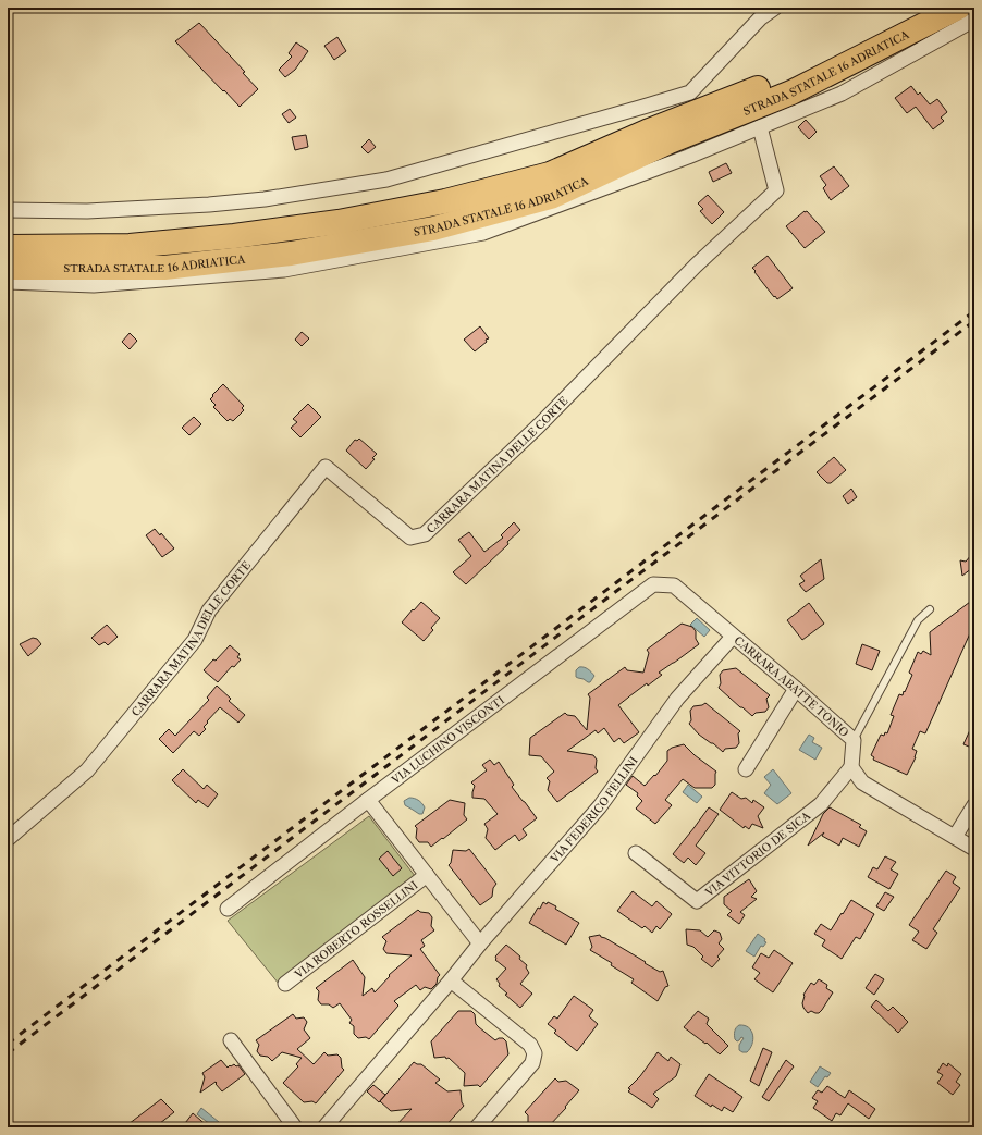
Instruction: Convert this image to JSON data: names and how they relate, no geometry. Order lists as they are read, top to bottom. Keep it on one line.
{"streets":{"highway":["STRADA STATALE 16 ADRIATICA"],"street":["CARRARA MATINA DELLE CORTE","CARRARA ABATTE TONIO","VIA LUCHINO VISCONTI","VIA FEDERICO FELLINI","VIA VITTORIO DE SICA","VIA ROBERTO ROSSELLINI"]},"crossings":[["CARRARA ABATTE TONIO","VIA LUCHINO VISCONTI"],["CARRARA ABATTE TONIO","VIA FEDERICO FELLINI"],["CARRARA ABATTE TONIO","VIA VITTORIO DE SICA"],["VIA LUCHINO VISCONTI","VIA ROBERTO ROSSELLINI"],["VIA FEDERICO FELLINI","VIA ROBERTO ROSSELLINI"]]}
